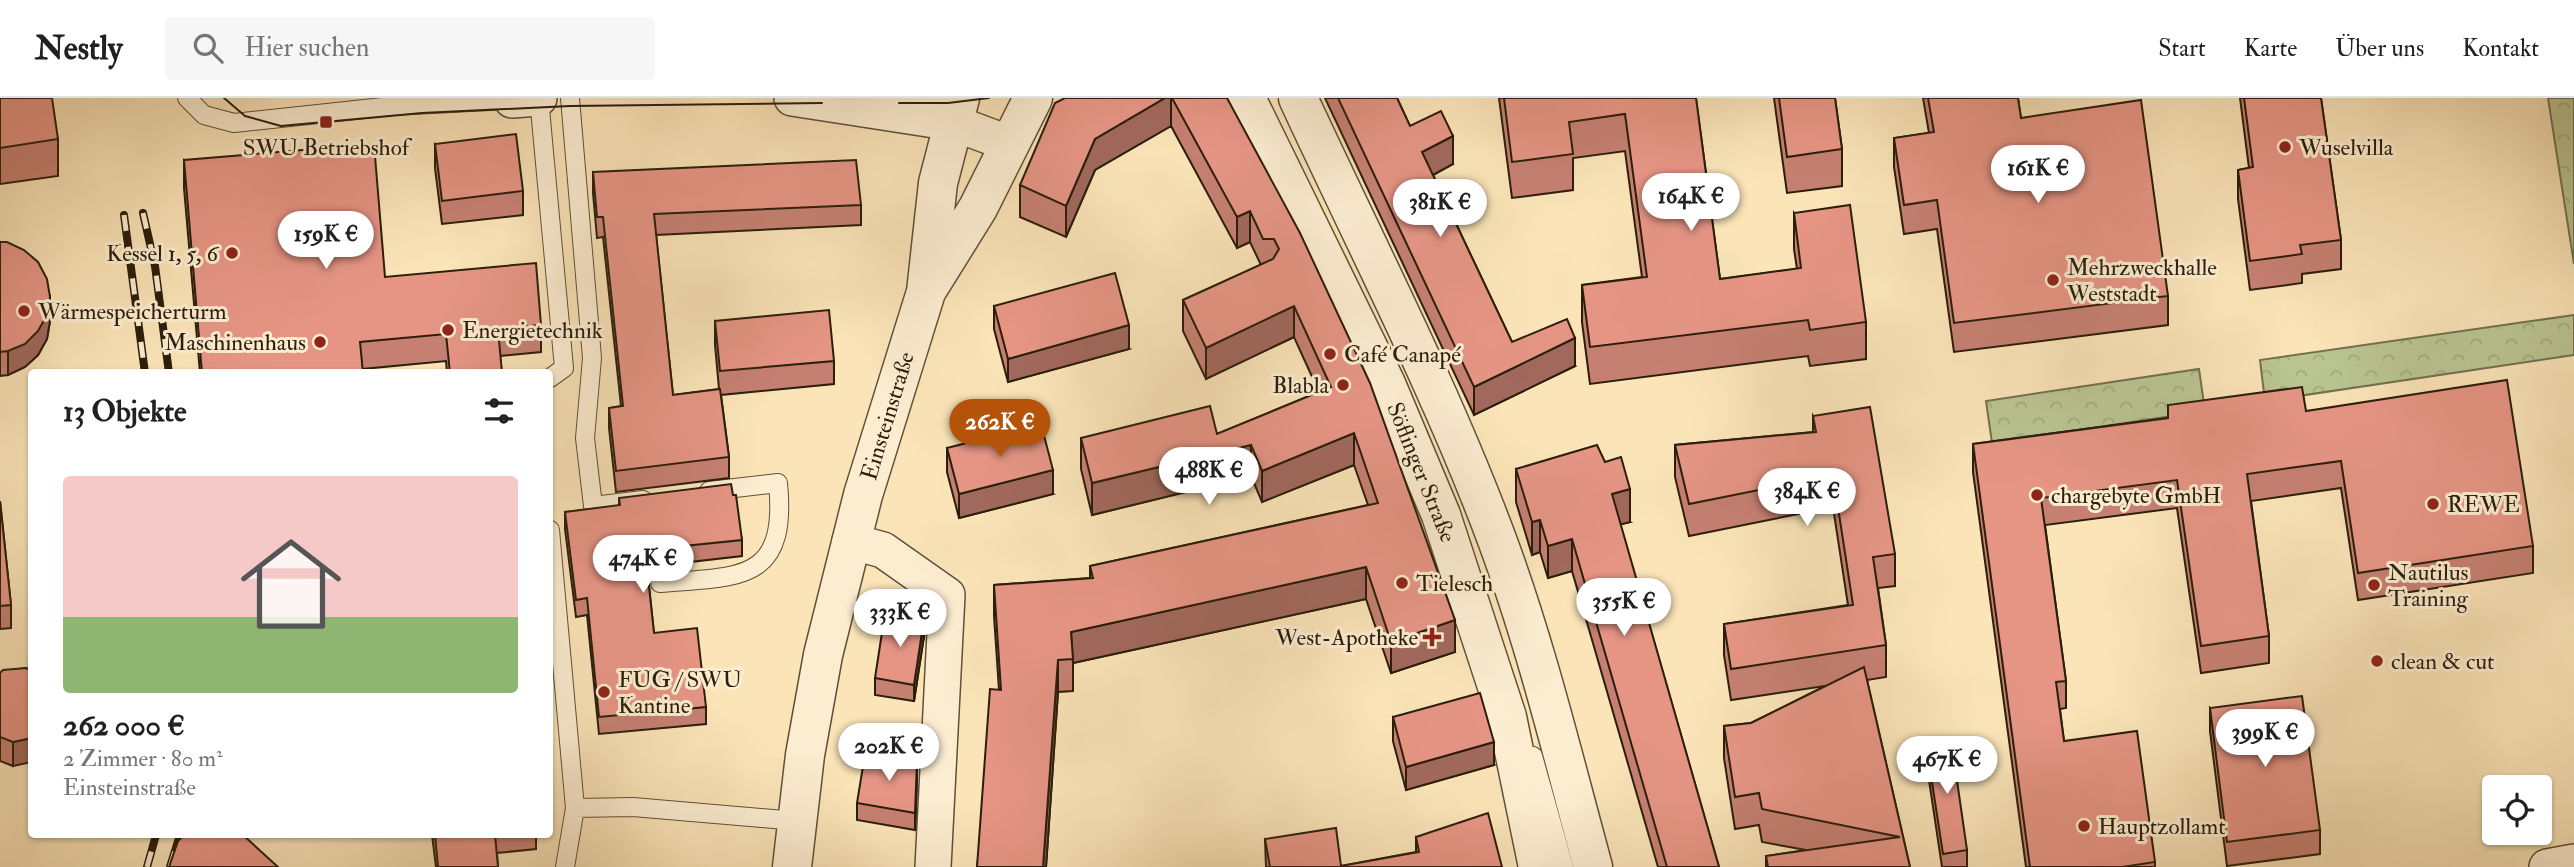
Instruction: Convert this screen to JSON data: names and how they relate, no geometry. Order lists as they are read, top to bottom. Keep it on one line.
{"streets":{"street":["Einsteinstraße","Söflinger Straße"]},"places":{"transit":["SWU Betriebshof"],"other":["Wuselvilla","Kessel 1, 5, 6","Mehrzweckhalle Weststadt","Wärmespeicherturm","Energietechnik","Maschinenhaus","Café Canapé","Blabla","chargebyte GmbH","REWE","Tielesch","Nautilus Training","clean & cut","FUG / SWU Kantine","Hauptzollamt"],"health":["West-Apotheke"]},"page":{"header":"Nestly","search":"Hier suchen","nav":["Start","Karte","Über uns","Kontakt"],"price":["161K €","164K €","381K €","159K €","262K €","488K €","384K €","474K €","355K €","333K €","399K €","202K €","467K €"],"heading":"13 Objekte","list":[{"name":"262 000 €","note":"2 Zimmer · 80 m² · Einsteinstraße"}]}}
